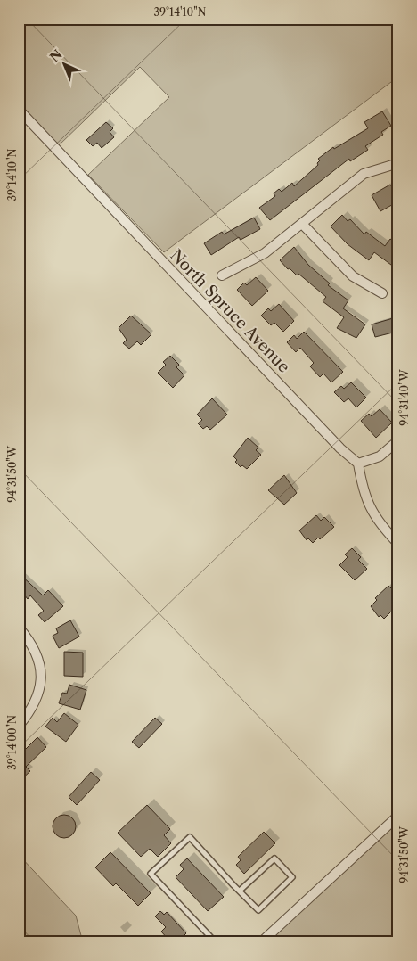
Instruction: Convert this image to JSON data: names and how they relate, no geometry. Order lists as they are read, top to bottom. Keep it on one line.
{"streets":{"street":["North Spruce Avenue"]},"north":"top left","coordinates":["39°14'10\"N","94°31'40\"W","94°31'50\"W","39°14'00\"N"]}
